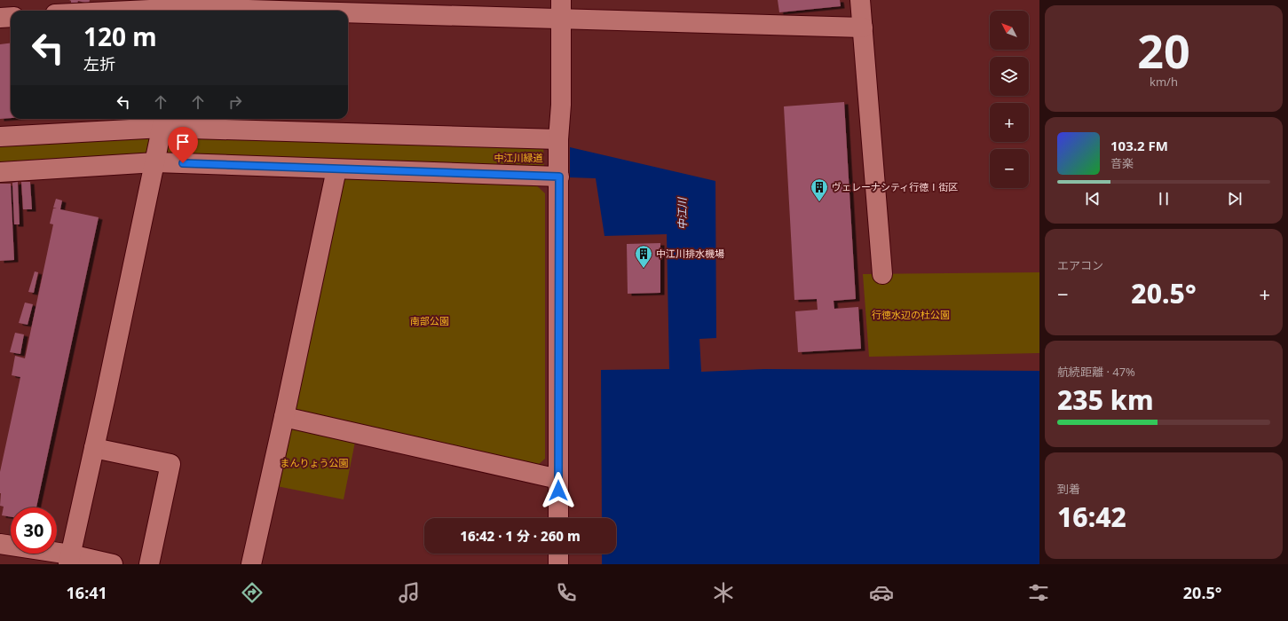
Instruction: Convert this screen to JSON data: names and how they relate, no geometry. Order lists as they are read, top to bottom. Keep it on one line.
{"water":["中江川"],"parks":["中江川緑道","行徳水辺の杜公園","南部公園","まんりょう公園"],"places":{"building":["ヴェレーナシティ行徳Ⅰ街区","中江川排水機場"]},"north":"top left","page":{"tile":[["20","km/h"],"エアコン",["航続距離 · 47%","235 km"],["到着","16:42"]],"map_buttons":["+","−"],"turn":["120 m","左折"],"song":["103.2 FM","音楽"],"heat":["−","20.5°","+"],"limit":"30","trip":"16:42 · 1 分 · 260 m","tabs":["16:41","20.5°"]}}
